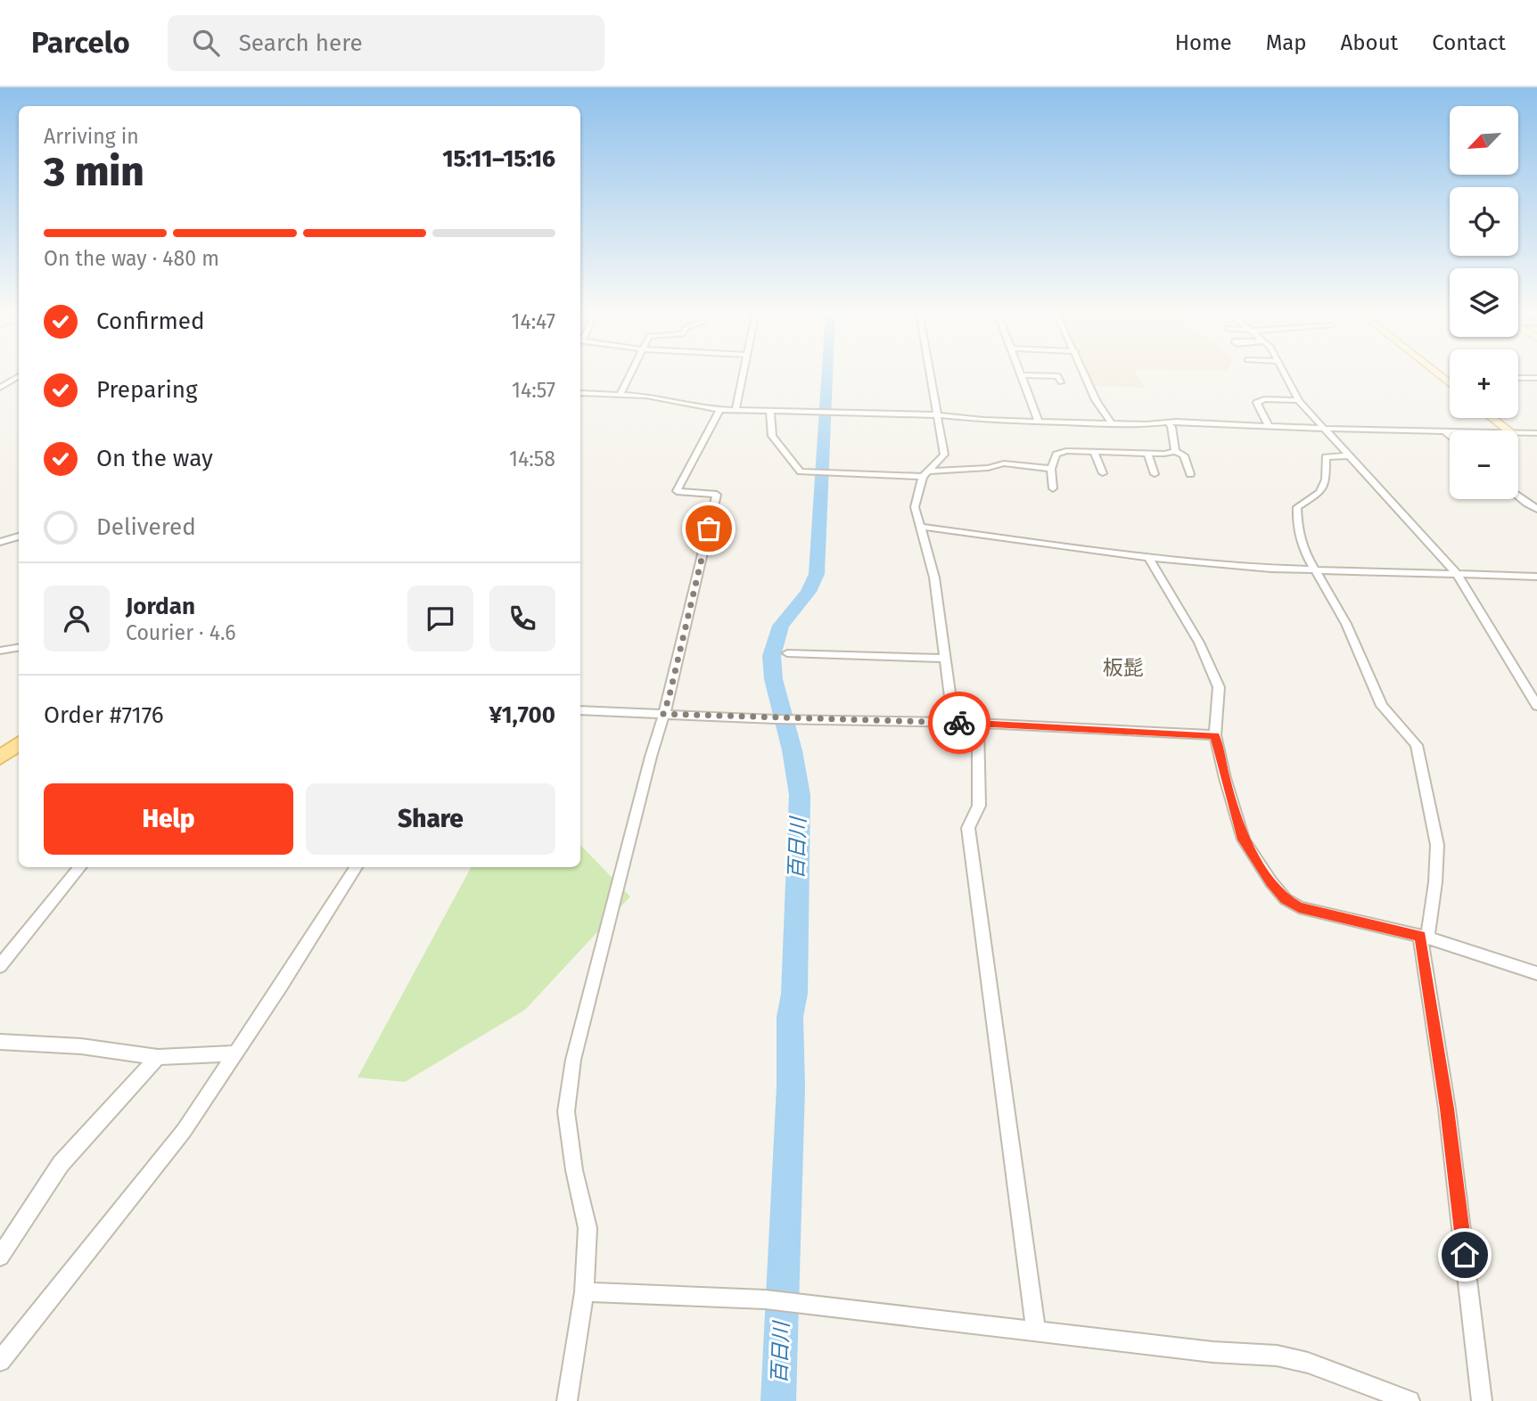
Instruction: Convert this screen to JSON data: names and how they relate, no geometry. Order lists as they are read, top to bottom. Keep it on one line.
{"districts":["板髭"],"water":["百日川"],"north":"bottom left","page":{"header":"Parcelo","search":"Search here","nav":["Home","Map","About","Contact"],"map_buttons":["+","−"],"heading":["3 min","Arriving in","15:11–15:16"],"panel":["Jordan","Courier · 4.6","Order #7176","¥1,700"],"bar":"On the way · 480 m","list":[["Confirmed","14:47"],["Preparing","14:57"],["On the way","14:58"],"Delivered"],"buttons":["Help","Share"]}}
